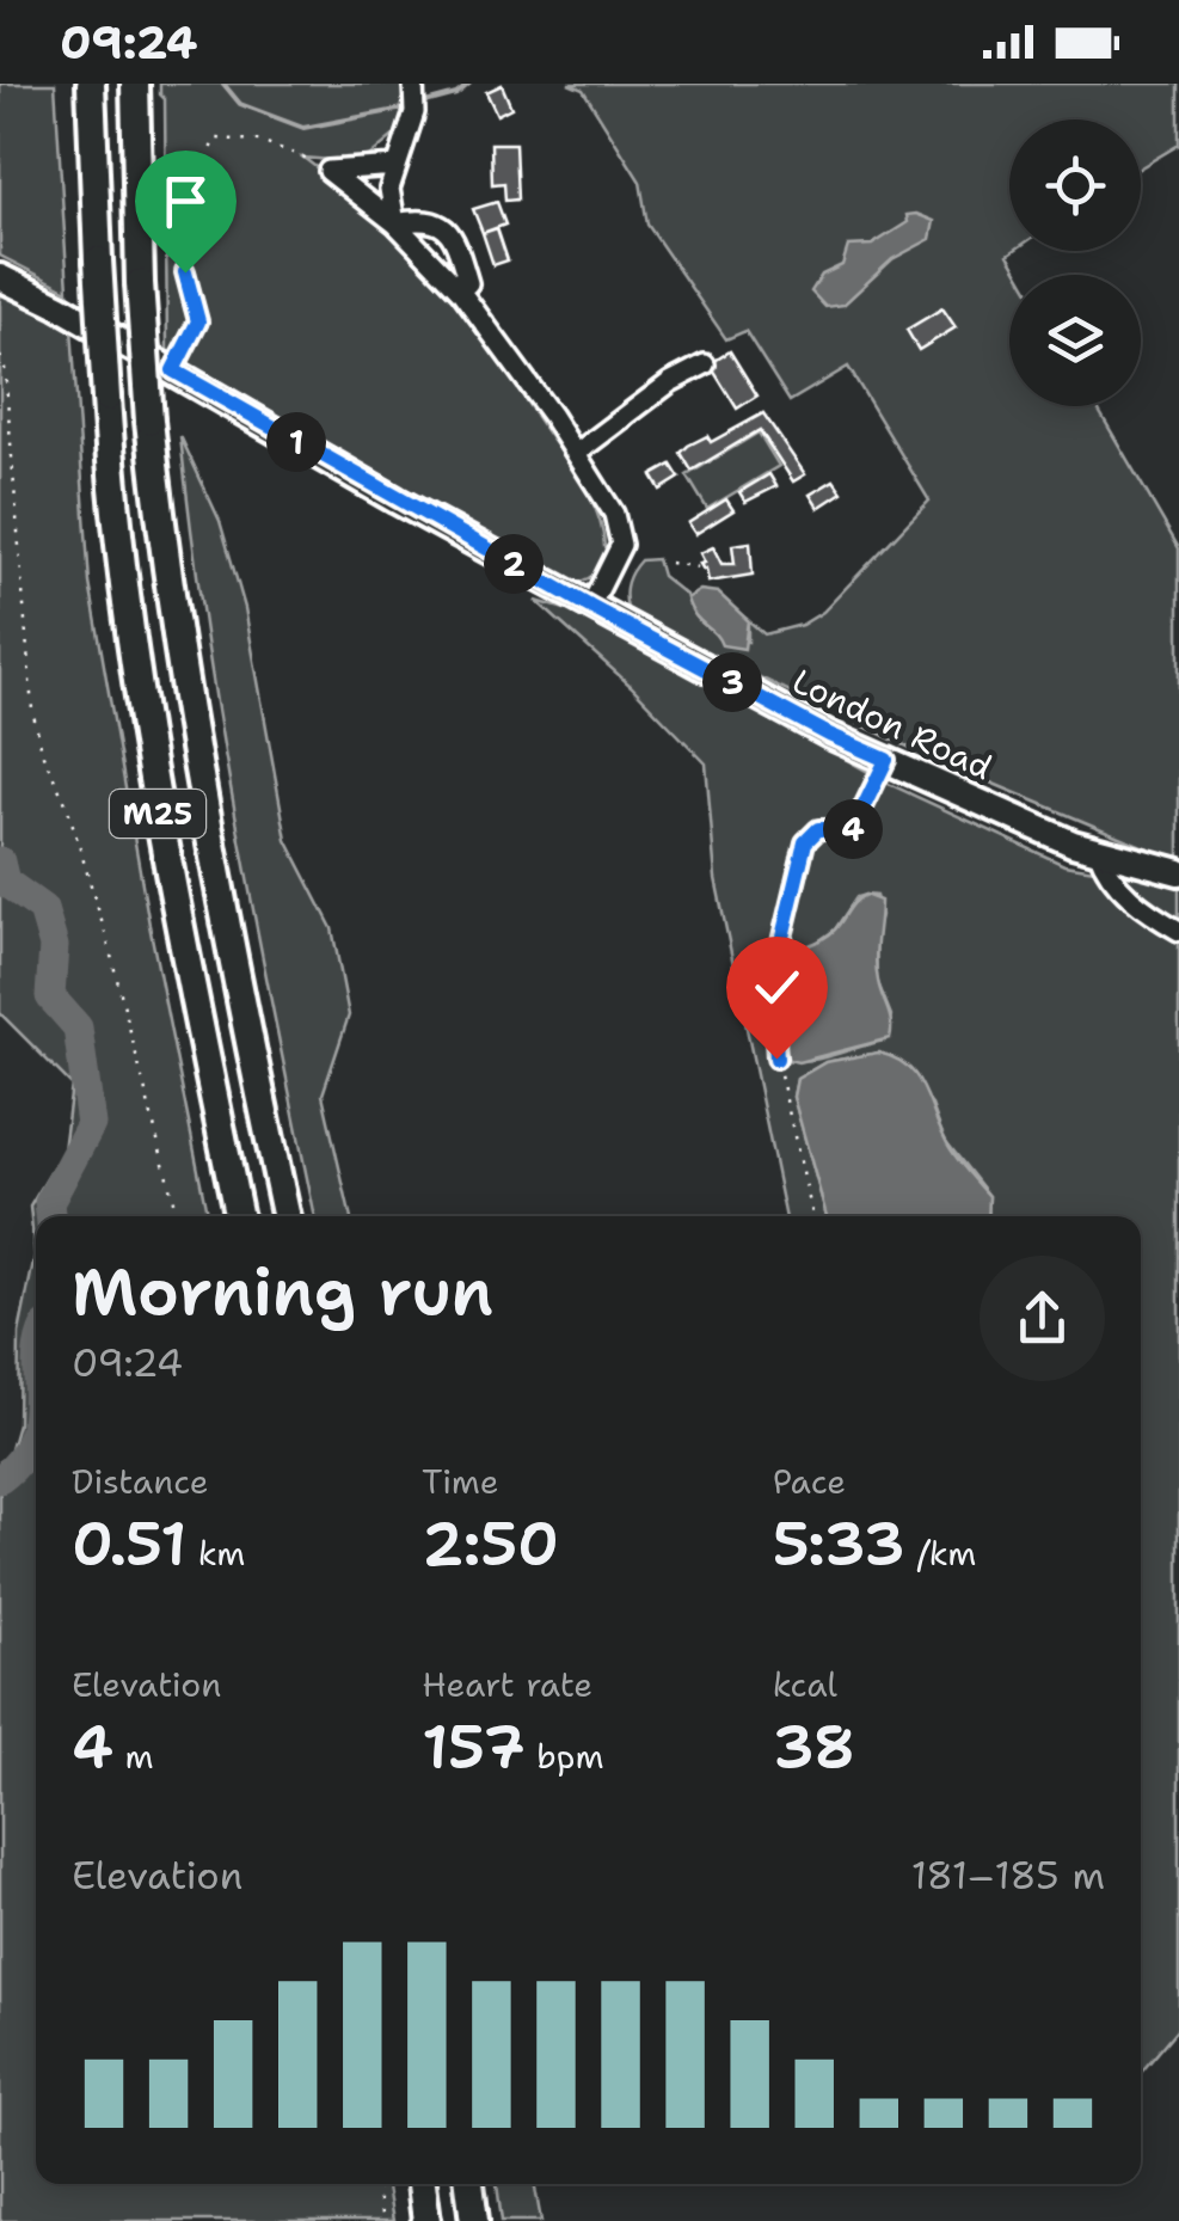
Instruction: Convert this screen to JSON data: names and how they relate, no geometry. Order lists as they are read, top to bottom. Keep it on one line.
{"streets":{"highway":["M25"],"main road":["London Road"]},"page":{"status":"09:24","pins":["1","2","3","4"],"heading":["Morning run","09:24"],"stats":[["Distance","0.51 km"],["Time","2:50"],["Pace","5:33 /km"],["Elevation","4 m"],["Heart rate","157 bpm"],["kcal","38"]],"chart":["Elevation","181–185 m"]}}
